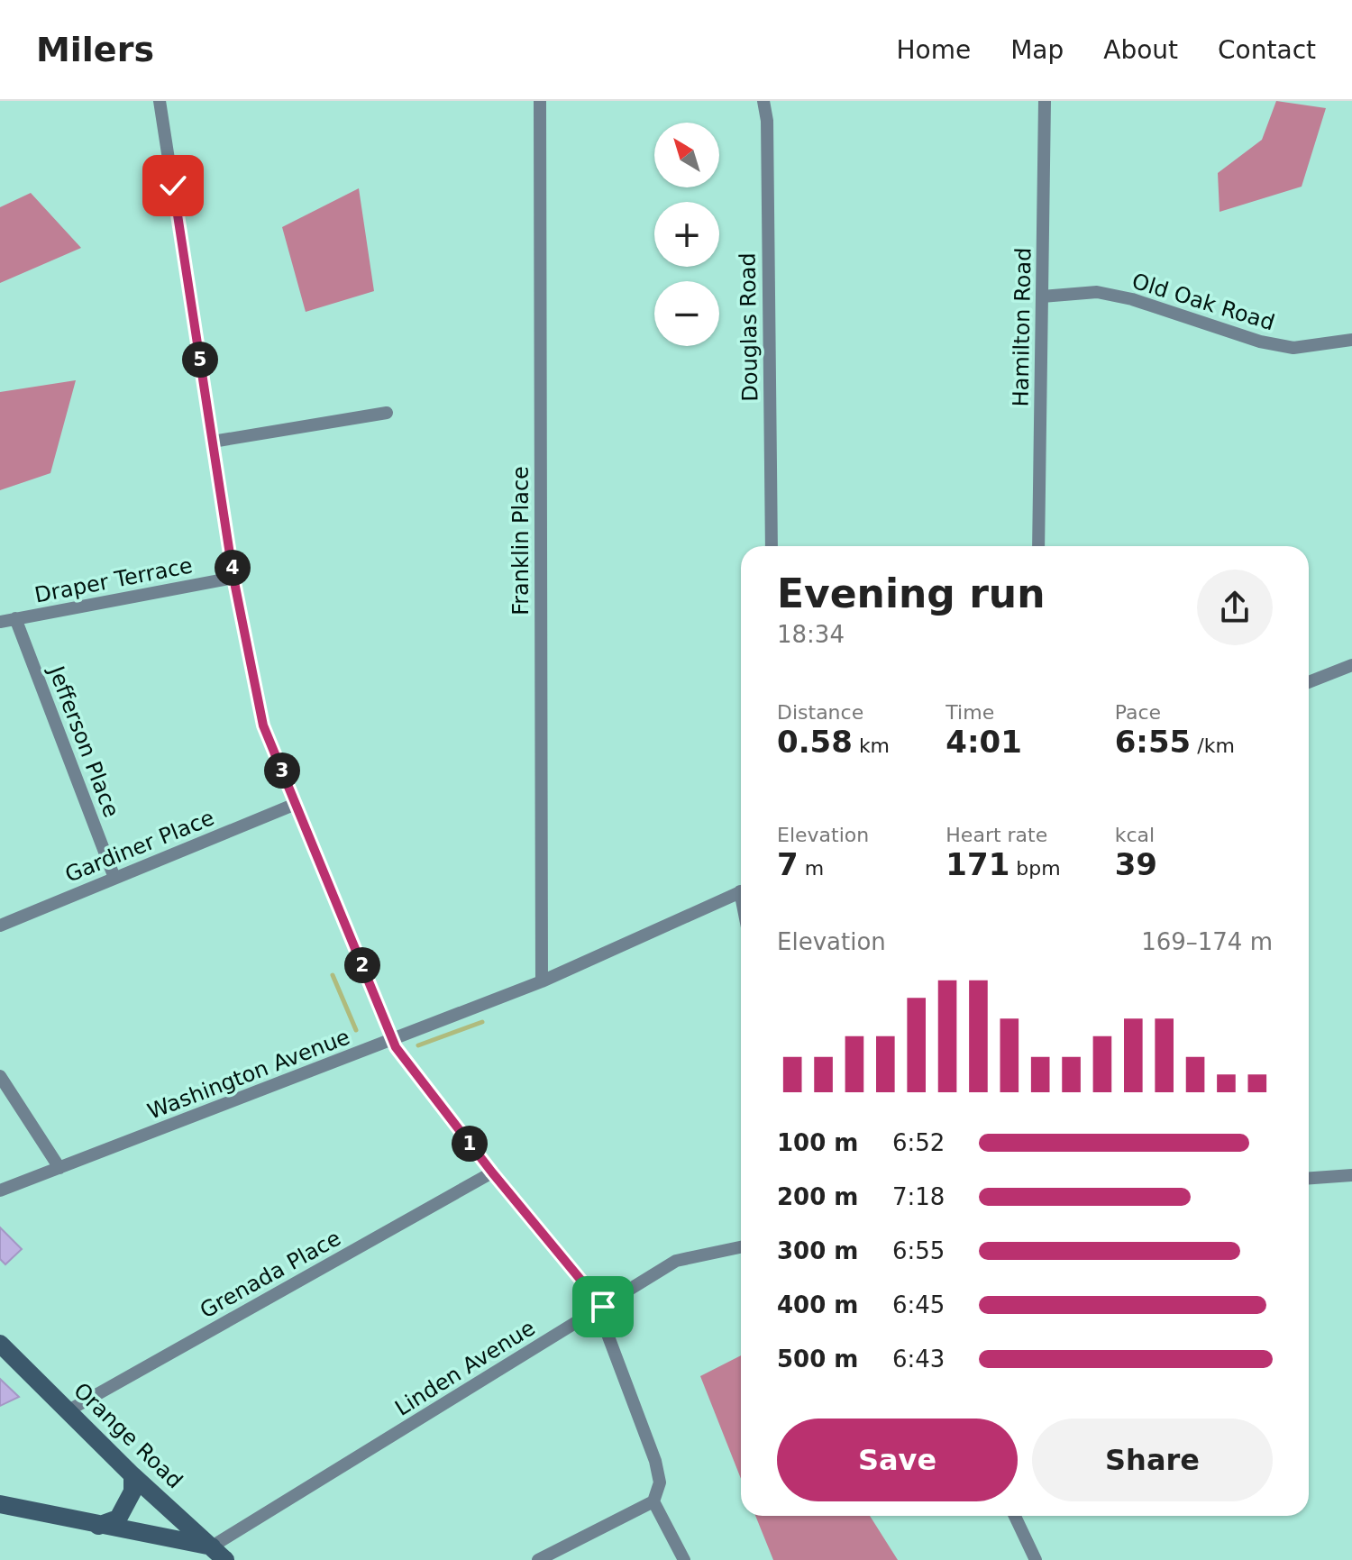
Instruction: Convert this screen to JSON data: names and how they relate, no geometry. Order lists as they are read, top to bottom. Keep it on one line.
{"streets":{"street":["Old Oak Road","Douglas Road","Hamilton Road","Franklin Place","Draper Terrace","Jefferson Place","Gardiner Place","Washington Avenue","Grenada Place","Linden Avenue","Orange Road"]},"crossings":[["Old Oak Road","Hamilton Road"],["Franklin Place","Washington Avenue"],["Draper Terrace","Jefferson Place"],["Jefferson Place","Gardiner Place"],["Grenada Place","Orange Road"],["Linden Avenue","Orange Road"]],"north":"top left","page":{"header":"Milers","nav":["Home","Map","About","Contact"],"map_buttons":["+","−"],"pins":["5","4","3","2","1"],"heading":["Evening run","18:34"],"stats":[["Distance","0.58 km"],["Time","4:01"],["Pace","6:55 /km"],["Elevation","7 m"],["Heart rate","171 bpm"],["kcal","39"]],"chart":["Elevation","169–174 m"],"list":[{"name":"100 m","note":"6:52"},{"name":"200 m","note":"7:18"},{"name":"300 m","note":"6:55"},{"name":"400 m","note":"6:45"},{"name":"500 m","note":"6:43"}],"buttons":["Save","Share"]}}
